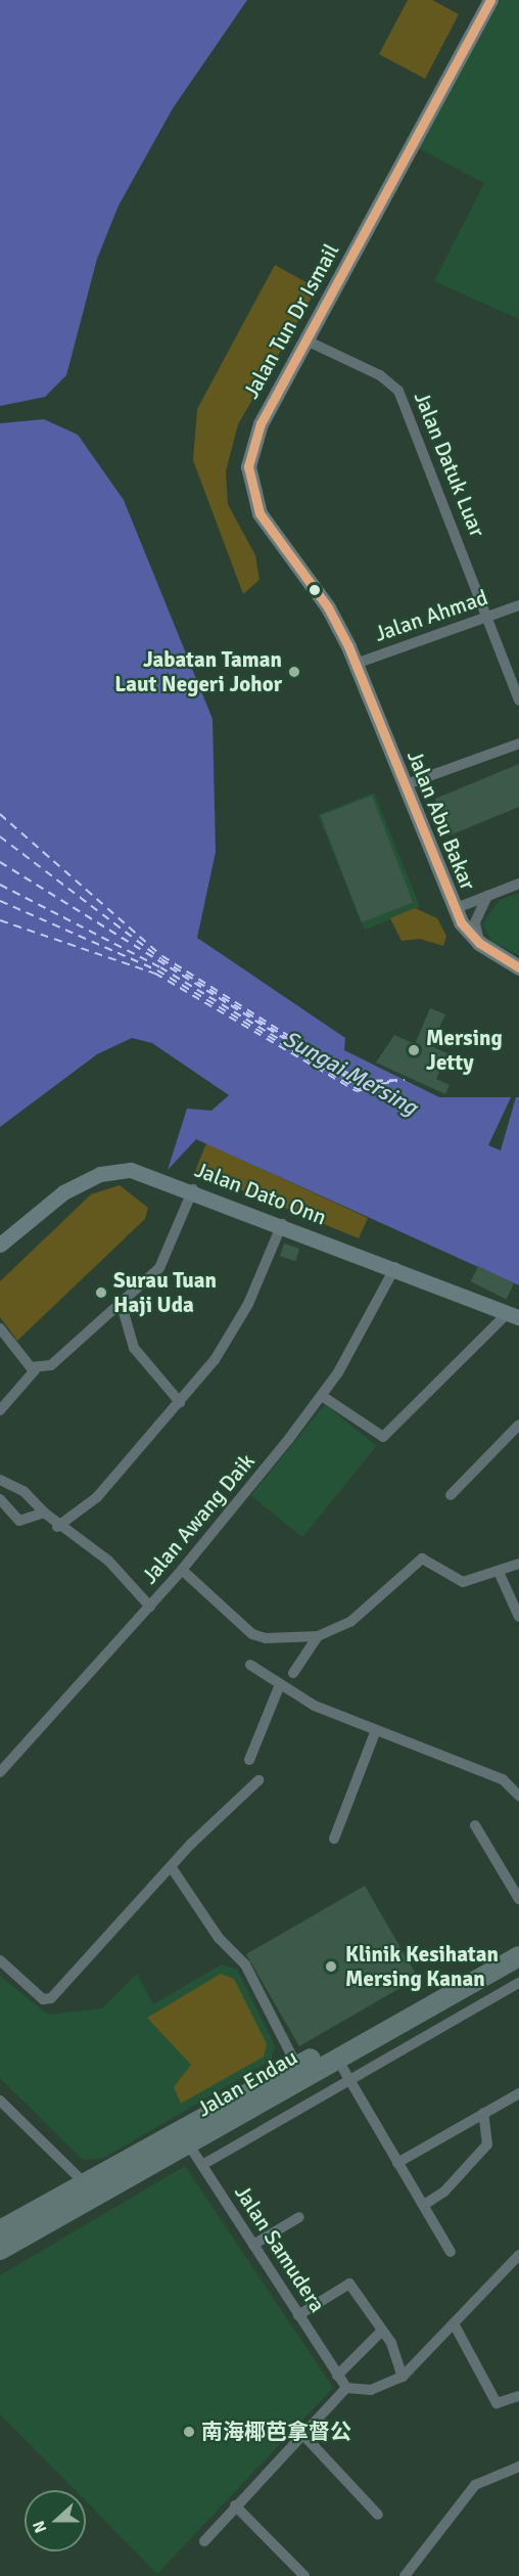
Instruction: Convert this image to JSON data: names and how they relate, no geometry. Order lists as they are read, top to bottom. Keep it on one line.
{"streets":{"highway":["Jalan Endau"],"street":["Jalan Tun Dr Ismail","Jalan Datuk Luar","Jalan Ahmad","Jalan Abu Bakar","Jalan Dato Onn","Jalan Awang Daik","Jalan Samudera"]},"crossings":[["Jalan Tun Dr Ismail","Jalan Datuk Luar"],["Jalan Tun Dr Ismail","Jalan Ahmad"],["Jalan Tun Dr Ismail","Jalan Abu Bakar"],["Jalan Datuk Luar","Jalan Ahmad"],["Jalan Ahmad","Jalan Abu Bakar"],["Jalan Dato Onn","Jalan Awang Daik"],["Jalan Endau","Jalan Samudera"]],"water":["Sungai Mersing"],"places":["Jabatan Taman Laut Negeri Johor","Mersing Jetty","Surau Tuan Haji Uda","Klinik Kesihatan Mersing Kanan","南海椰芭拿督公"],"north":"left"}
